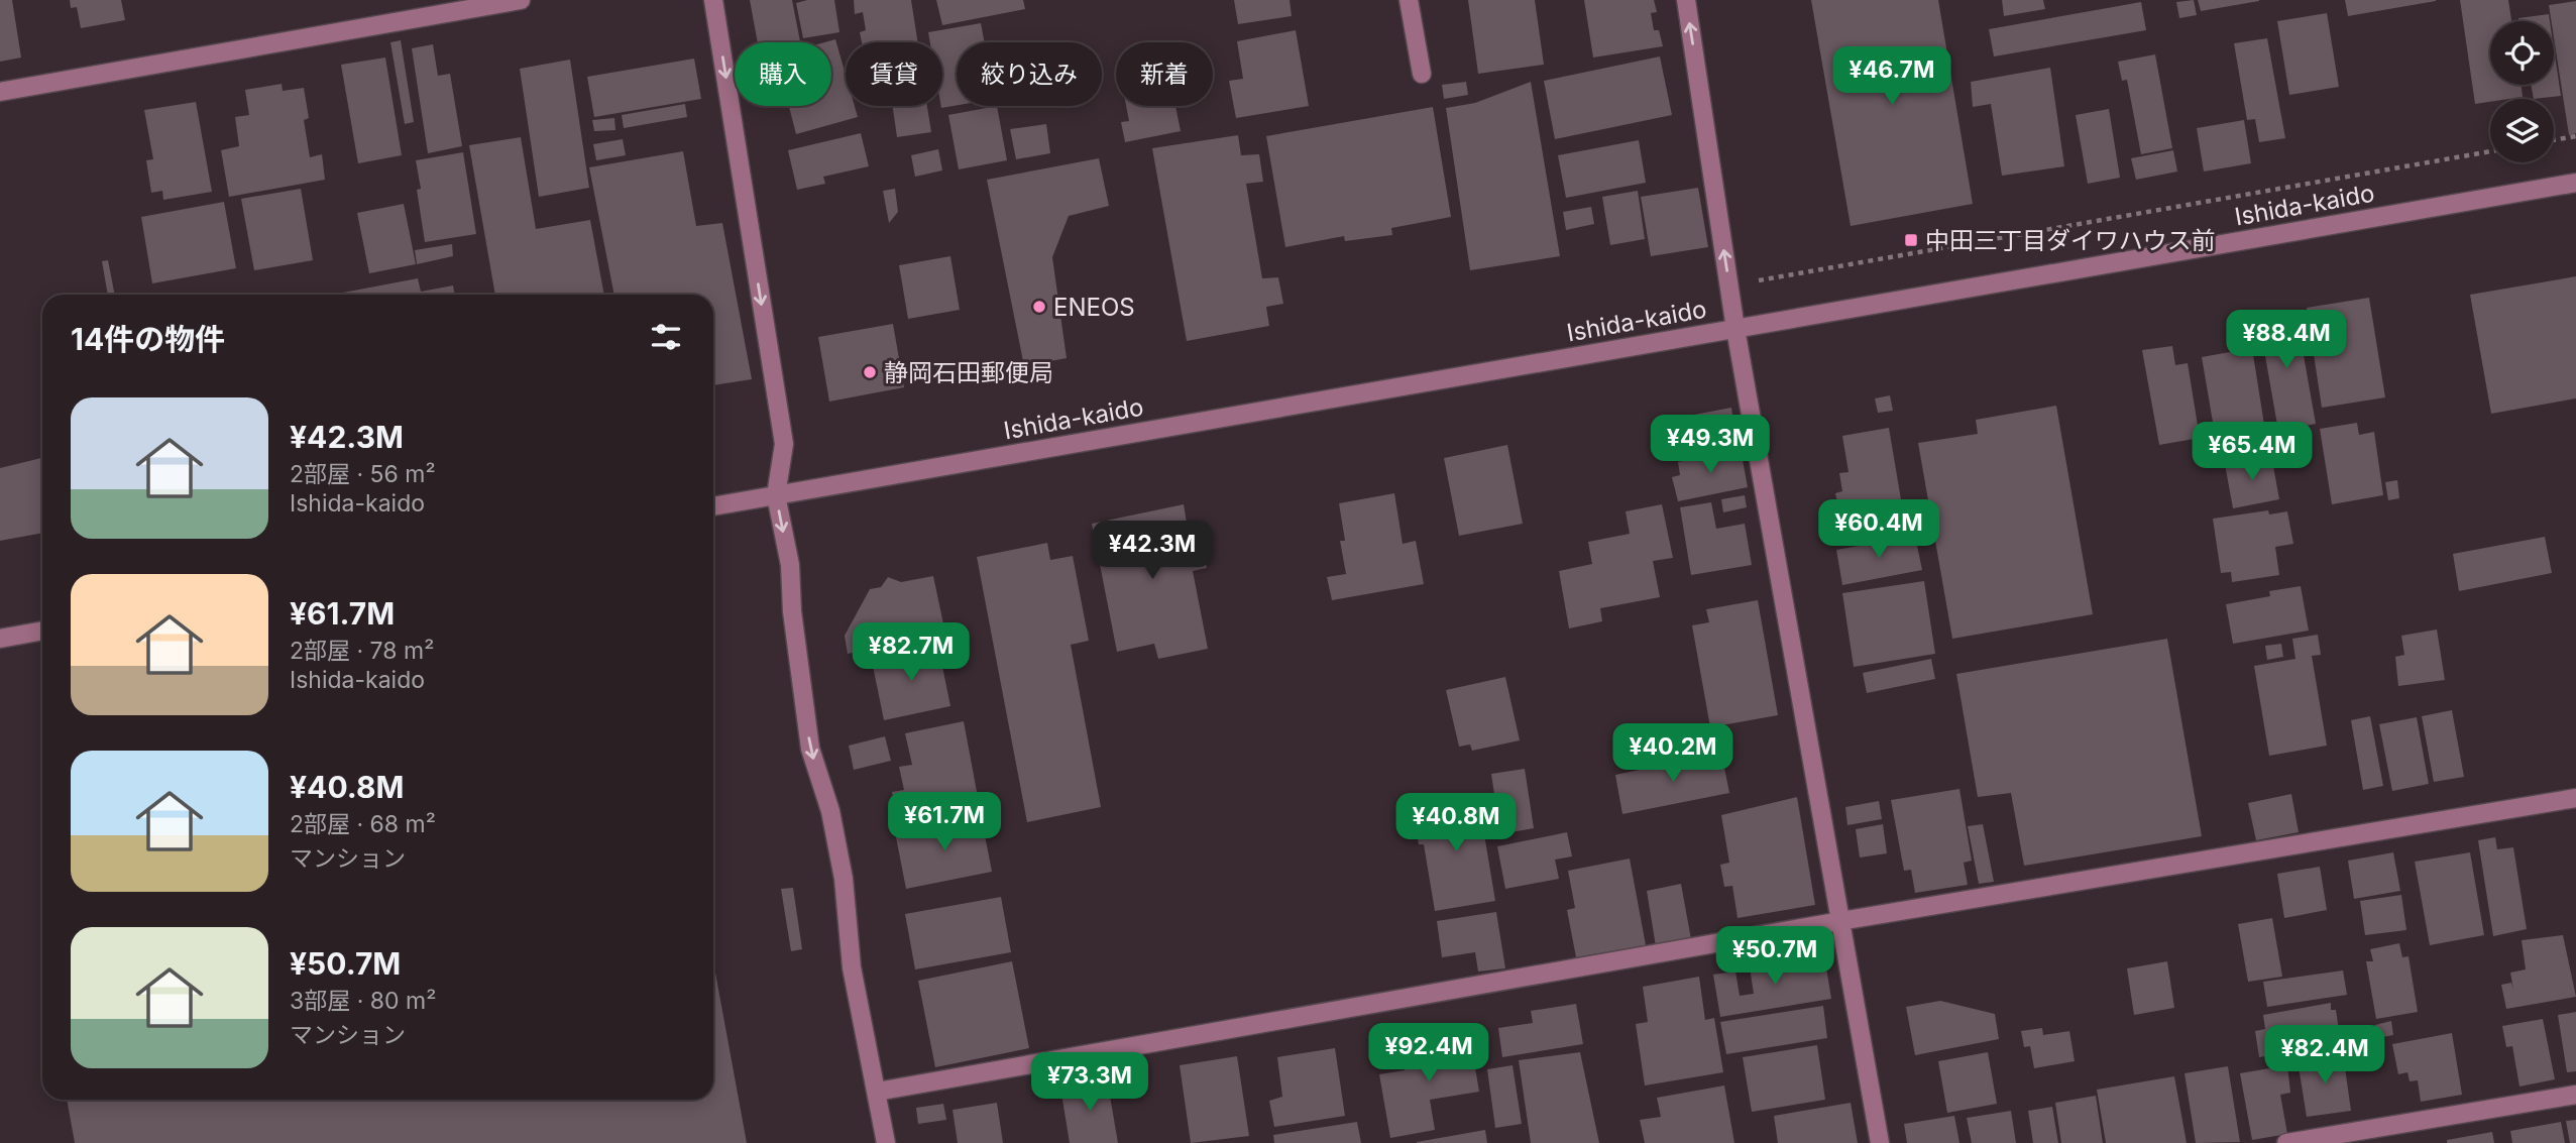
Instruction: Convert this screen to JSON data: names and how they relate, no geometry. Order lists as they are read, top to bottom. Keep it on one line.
{"streets":{"street":["Ishida-kaido"]},"places":{"transit":["中田三丁目ダイワハウス前"],"other":["ENEOS","静岡石田郵便局"]},"page":{"chip":["購入","賃貸","絞り込み","新着"],"price":["¥46.7M","¥88.4M","¥49.3M","¥65.4M","¥60.4M","¥42.3M","¥82.7M","¥40.2M","¥61.7M","¥40.8M","¥50.7M","¥92.4M","¥82.4M","¥73.3M"],"heading":"14件の物件","list":[{"name":"¥42.3M","note":"2部屋 · 56 m² · Ishida-kaido"},{"name":"¥61.7M","note":"2部屋 · 78 m² · Ishida-kaido"},{"name":"¥40.8M","note":"2部屋 · 68 m² · マンション"},{"name":"¥50.7M","note":"3部屋 · 80 m² · マンション"}]}}
